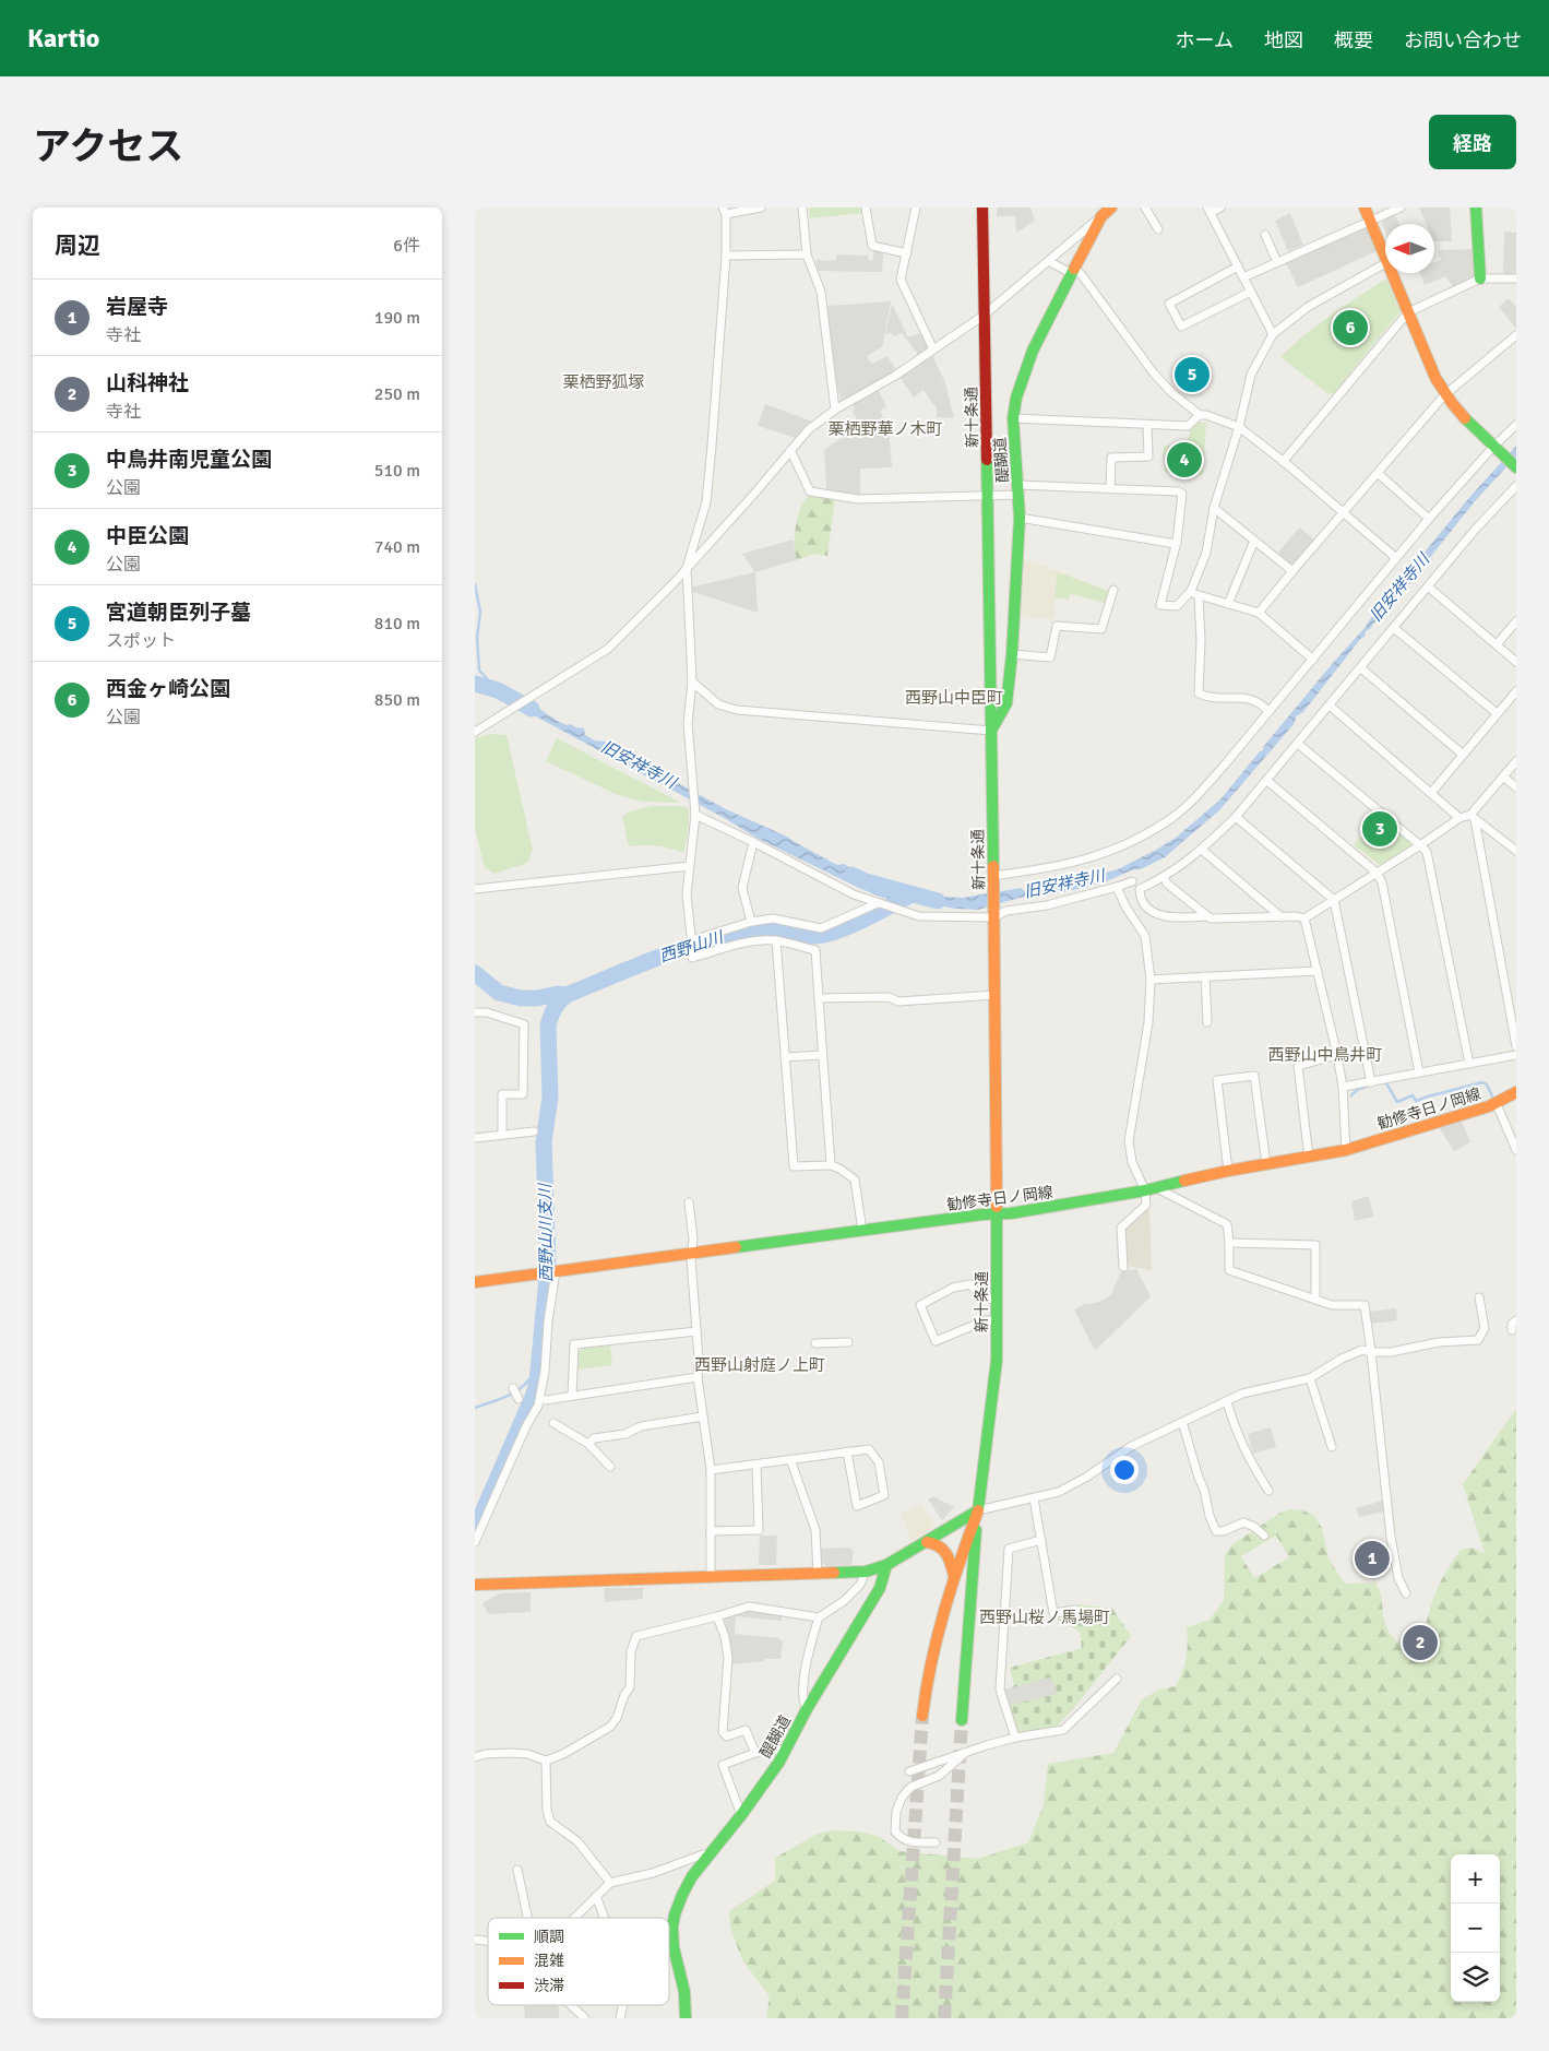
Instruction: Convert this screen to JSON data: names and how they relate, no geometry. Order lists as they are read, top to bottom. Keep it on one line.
{"streets":{"main road":["新十条通","醍醐道","勧修寺日ノ岡線"]},"crossings":[["新十条通","醍醐道"],["新十条通","勧修寺日ノ岡線"]],"districts":["栗栖野狐塚","栗栖野華ノ木町","西野山中臣町","西野山中鳥井町","西野山射庭ノ上町","西野山桜ノ馬場町"],"water":["旧安祥寺川","西野山川","西野山川支川"],"legend":["順調","混雑","渋滞"],"north":"left","page":{"header":"Kartio","nav":["ホーム","地図","概要","お問い合わせ"],"title":"アクセス","buttons":"経路","heading":["周辺","6件"],"list":[{"mark":"1","name":"岩屋寺","note":"寺社","value":"190 m"},{"mark":"2","name":"山科神社","note":"寺社","value":"250 m"},{"mark":"3","name":"中鳥井南児童公園","note":"公園","value":"510 m"},{"mark":"4","name":"中臣公園","note":"公園","value":"740 m"},{"mark":"5","name":"宮道朝臣列子墓","note":"スポット","value":"810 m"},{"mark":"6","name":"西金ヶ崎公園","note":"公園","value":"850 m"}],"pins":["6","5","4","3","1","2"],"map_buttons":["+","−"]}}
